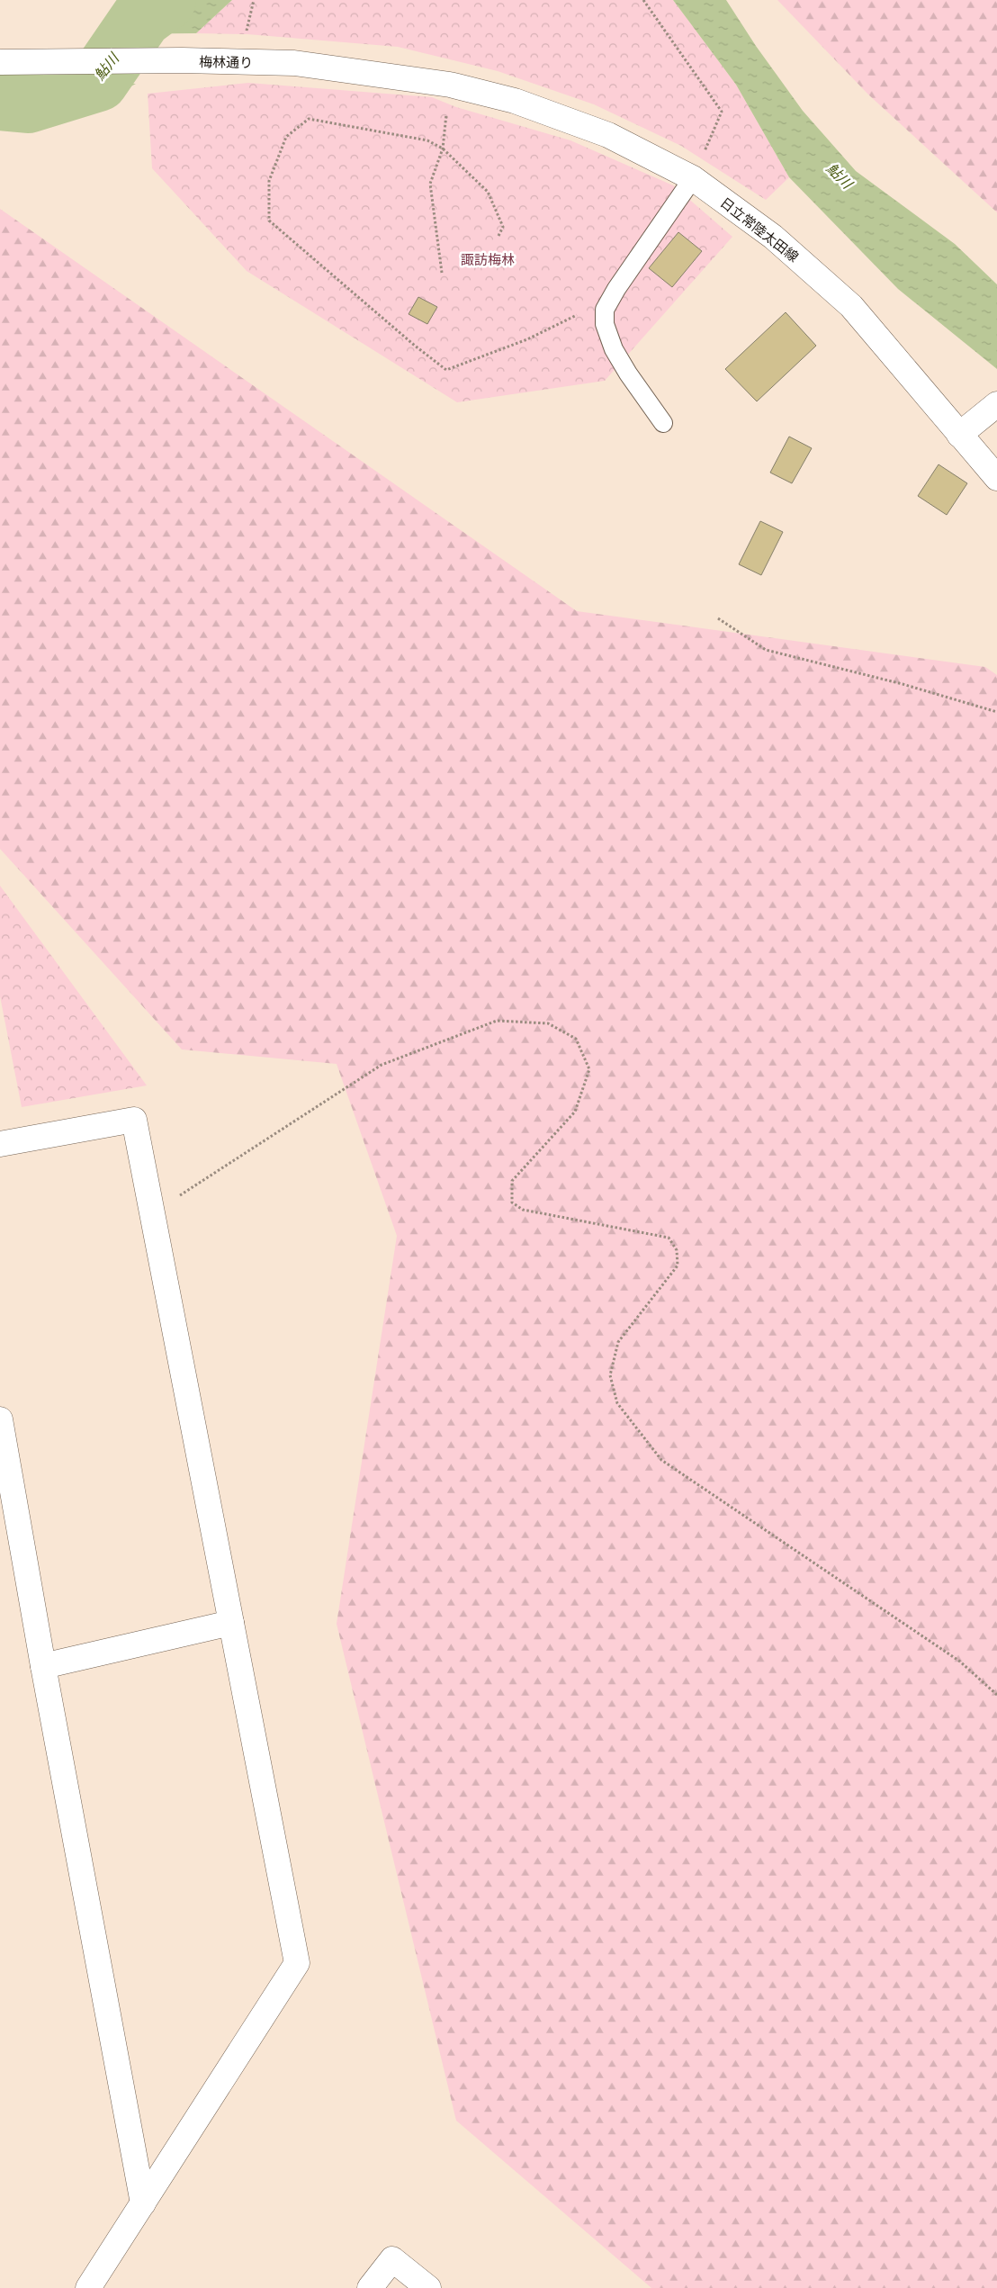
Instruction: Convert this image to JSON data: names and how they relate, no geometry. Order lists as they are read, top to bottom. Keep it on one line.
{"streets":{"street":["梅林通り","日立常陸太田線"]},"crossings":[["梅林通り","日立常陸太田線"]],"water":["鮎川"],"parks":["諏訪梅林"]}
